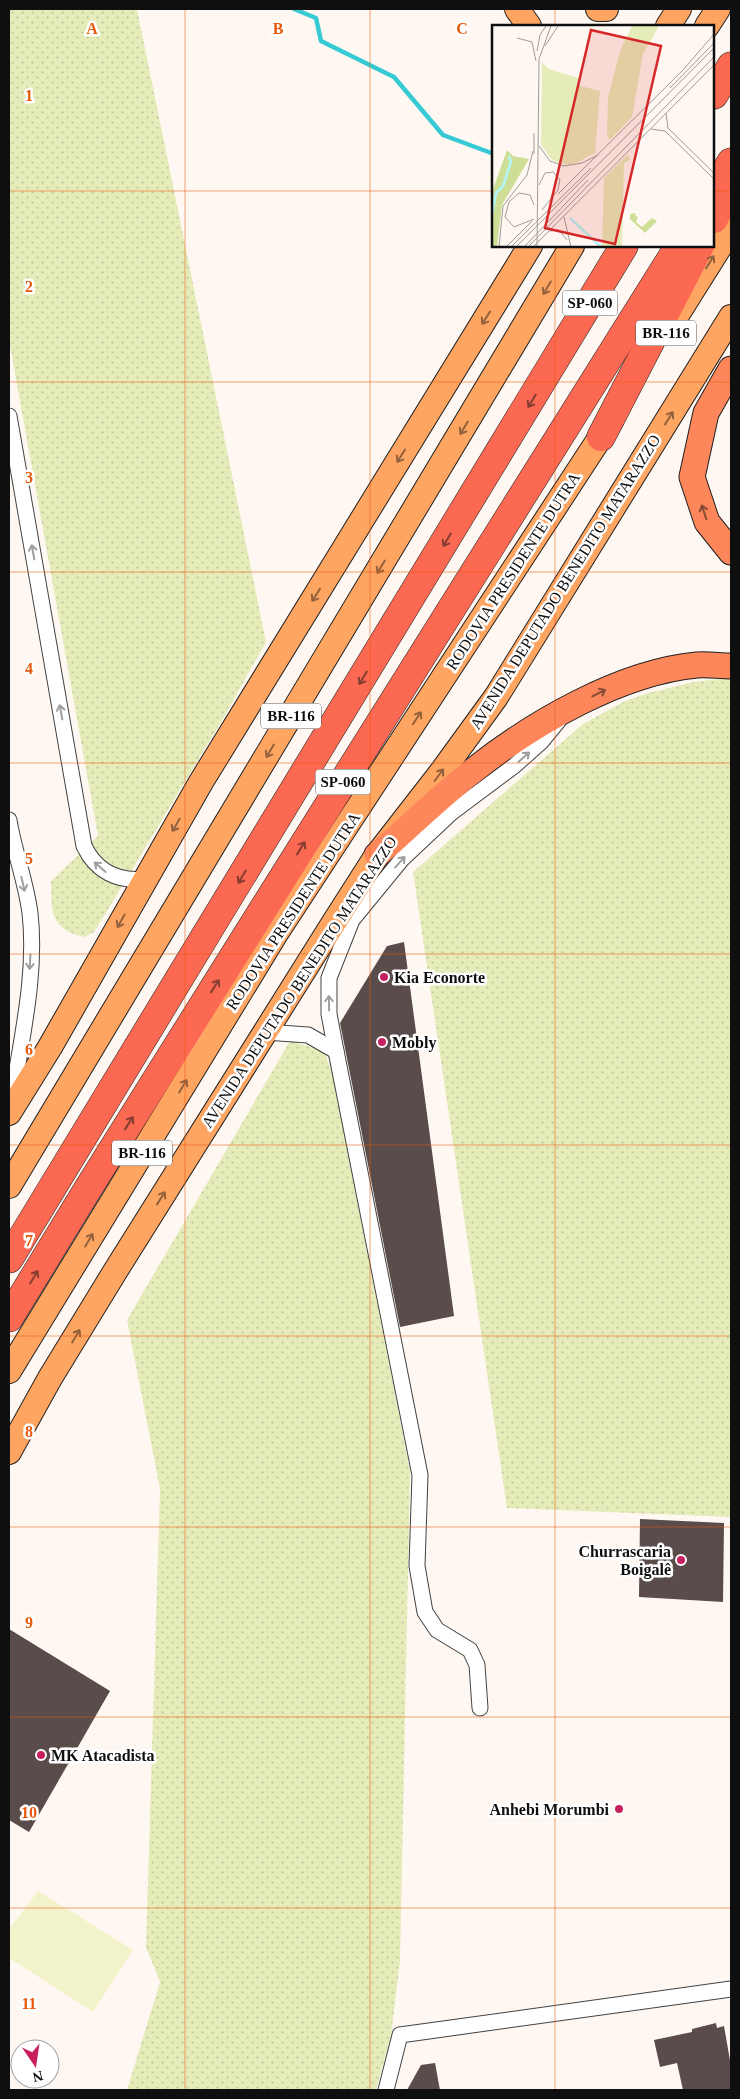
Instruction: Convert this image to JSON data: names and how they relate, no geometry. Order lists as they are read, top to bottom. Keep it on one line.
{"streets":{"highway":["SP-060","RODOVIA PRESIDENTE DUTRA"],"main road":["BR-116","AVENIDA DEPUTADO BENEDITO MATARAZZO"]},"places":["Kia Econorte","Mobly","Churrascaria Boigalê","MK Atacadista","Anhebi Morumbi"],"north":"bottom","grid":{"columns":["A","B","C"],"rows":["1","2","3","4","5","6","7","8","9","10","11"]}}
